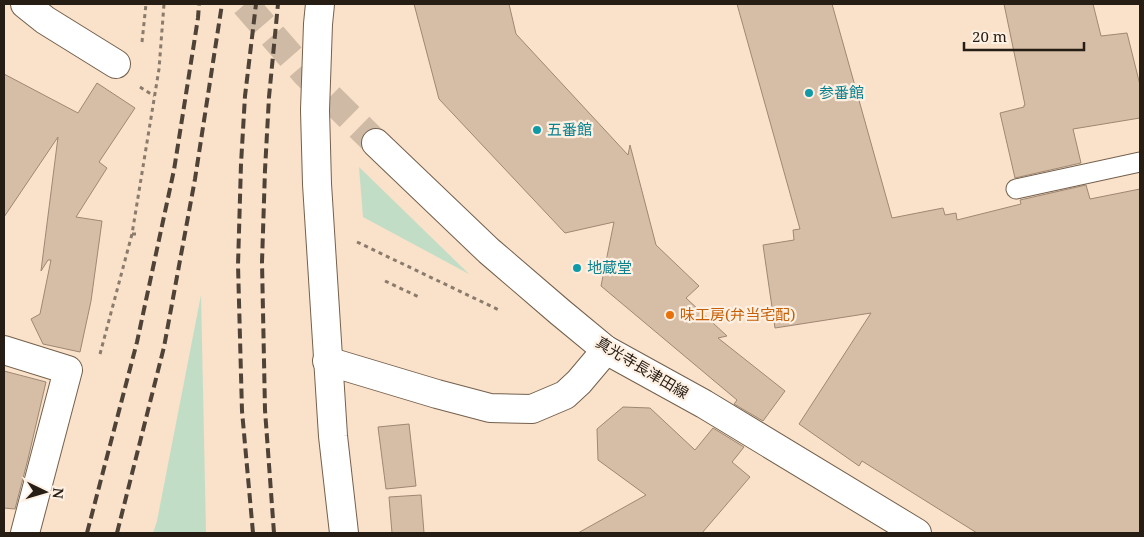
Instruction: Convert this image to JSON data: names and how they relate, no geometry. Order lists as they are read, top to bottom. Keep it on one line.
{"streets":{"street":["真光寺長津田線"]},"places":["参番館","五番館","地蔵堂","味工房(弁当宅配)"],"scale_bar":"20 m","north":"right"}
